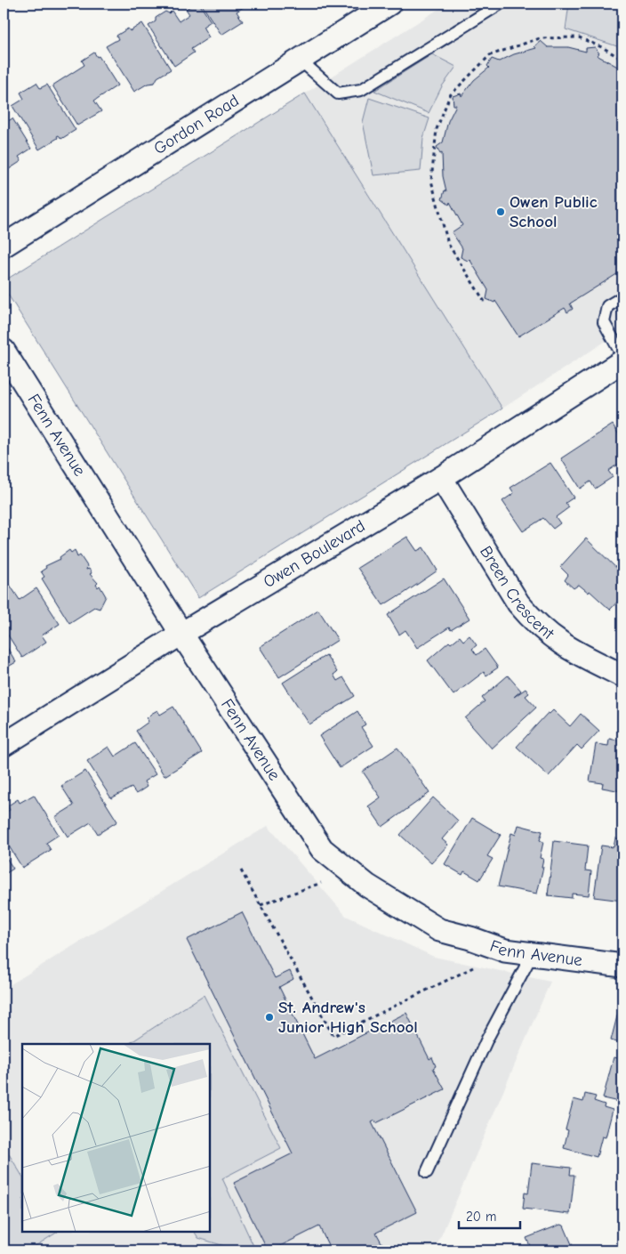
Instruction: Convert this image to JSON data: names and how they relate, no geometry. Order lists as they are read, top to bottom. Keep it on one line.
{"streets":{"street":["Gordon Road","Fenn Avenue","Owen Boulevard","Breen Crescent"]},"crossings":[["Fenn Avenue","Owen Boulevard"],["Owen Boulevard","Breen Crescent"]],"places":["Owen Public School","St. Andrew's Junior High School"],"scale_bar":"20 m"}
